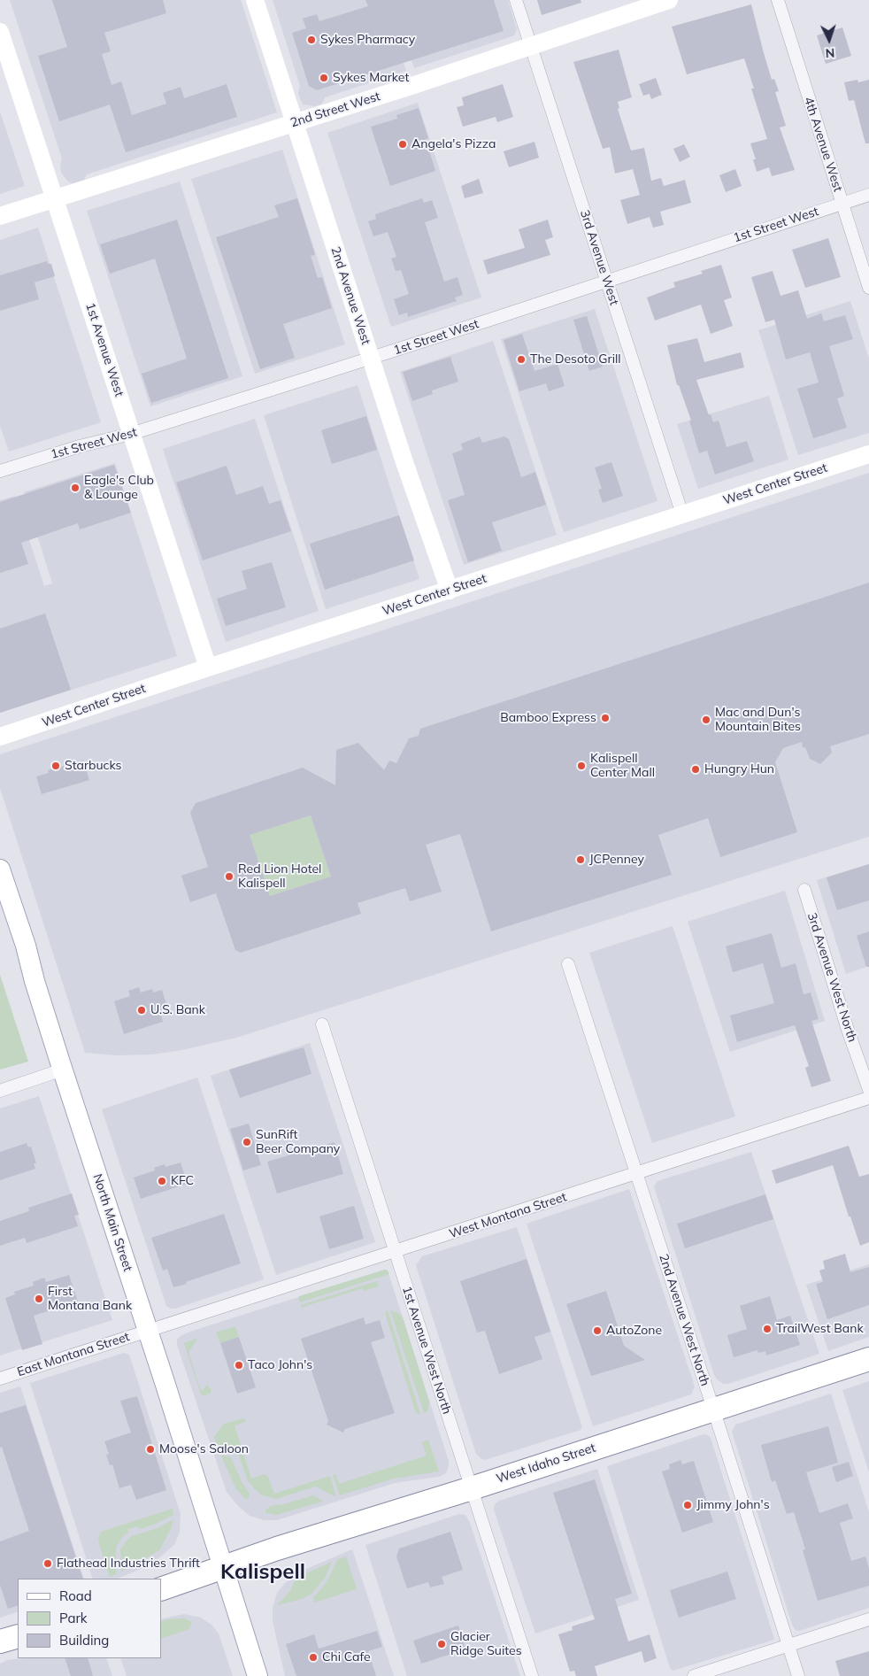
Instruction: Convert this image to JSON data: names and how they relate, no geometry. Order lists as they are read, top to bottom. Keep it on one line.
{"streets":{"highway":["West Idaho Street"],"main road":["North Main Street"],"street":["2nd Street West","4th Avenue West","1st Street West","3rd Avenue West","2nd Avenue West","1st Avenue West","West Center Street","3rd Avenue West North","West Montana Street","2nd Avenue West North","1st Avenue West North","East Montana Street"]},"crossings":[["2nd Street West","3rd Avenue West"],["2nd Street West","2nd Avenue West"],["2nd Street West","1st Avenue West"],["4th Avenue West","1st Street West"],["1st Street West","3rd Avenue West"],["1st Street West","2nd Avenue West"],["1st Street West","1st Avenue West"],["3rd Avenue West","West Center Street"],["2nd Avenue West","West Center Street"],["1st Avenue West","West Center Street"],["West Montana Street","North Main Street"],["West Montana Street","2nd Avenue West North"],["West Montana Street","1st Avenue West North"],["West Montana Street","East Montana Street"],["North Main Street","East Montana Street"],["North Main Street","West Idaho Street"],["2nd Avenue West North","West Idaho Street"],["1st Avenue West North","West Idaho Street"]],"districts":["Kalispell"],"places":["Sykes Pharmacy","Sykes Market","Angela's Pizza","The Desoto Grill","Eagle's Club & Lounge","Bamboo Express","Mac and Dun's Mountain Bites","Starbucks","Kalispell Center Mall","Hungry Hun","JCPenney","Red Lion Hotel Kalispell","U.S. Bank","SunRift Beer Company","KFC","First Montana Bank","TrailWest Bank","AutoZone","Taco John's","Moose's Saloon","Jimmy John's","Flathead Industries Thrift","Glacier Ridge Suites","Chi Cafe"],"legend":["Road","Park","Building"],"north":"bottom"}
